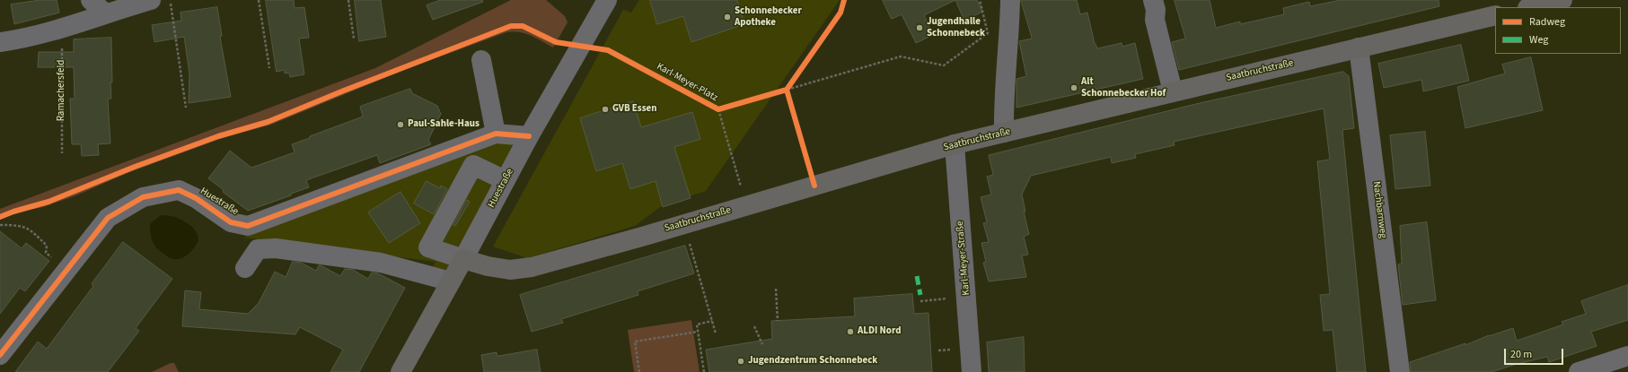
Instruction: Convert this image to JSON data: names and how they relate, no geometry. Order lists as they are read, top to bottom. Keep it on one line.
{"streets":{"main road":["Saatbruchstraße","Huestraße"],"street":["Nachbarnweg","Karl-Meyer-Straße"],"path":["Ramachersfeld"],"cycle path":["Karl-Meyer-Platz"]},"crossings":[["Saatbruchstraße","Karl-Meyer-Platz"],["Saatbruchstraße","Huestraße"],["Saatbruchstraße","Nachbarnweg"],["Saatbruchstraße","Karl-Meyer-Straße"],["Karl-Meyer-Platz","Huestraße"]],"places":["Schonnebecker Apotheke","Jugendhalle Schonnebeck","Alt Schonnebecker Hof","GVB Essen","Paul-Sahle-Haus","ALDI Nord","Jugendzentrum Schonnebeck"],"legend":["Radweg","Weg"],"scale_bar":"20 m"}
